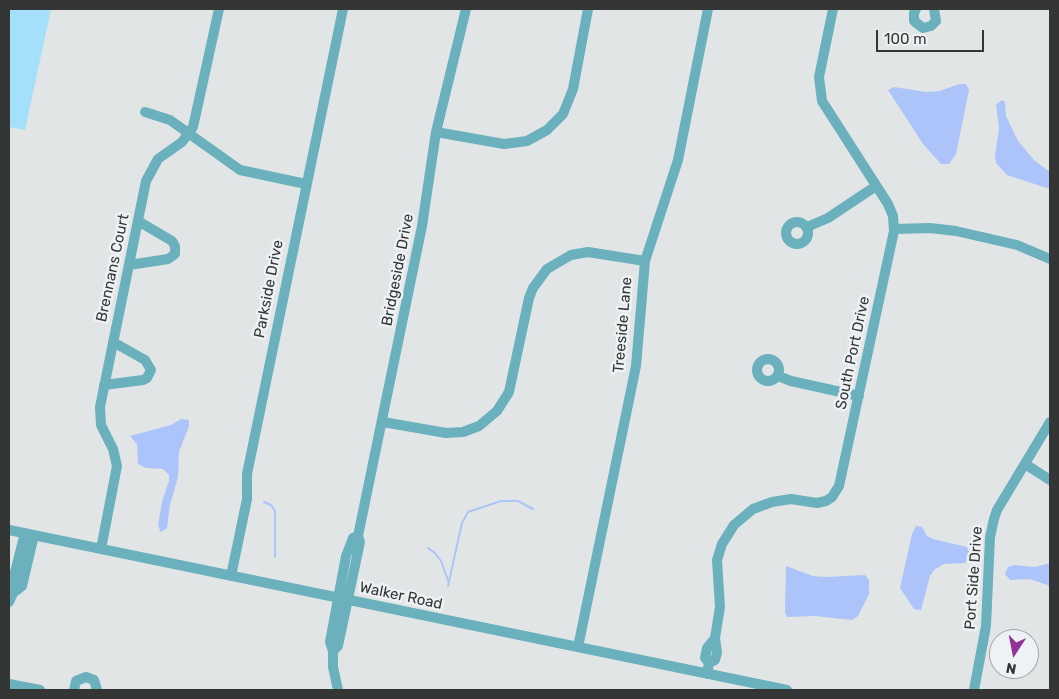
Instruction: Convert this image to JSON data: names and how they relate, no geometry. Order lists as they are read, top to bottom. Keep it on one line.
{"streets":{"street":["Brennans Court","Bridgeside Drive","Parkside Drive","Treeside Lane","South Port Drive","Port Side Drive","Walker Road"]},"crossings":[["Brennans Court","Walker Road"],["Bridgeside Drive","Walker Road"],["Parkside Drive","Walker Road"],["Treeside Lane","Walker Road"],["South Port Drive","Walker Road"]],"scale_bar":"100 m","north":"bottom"}
